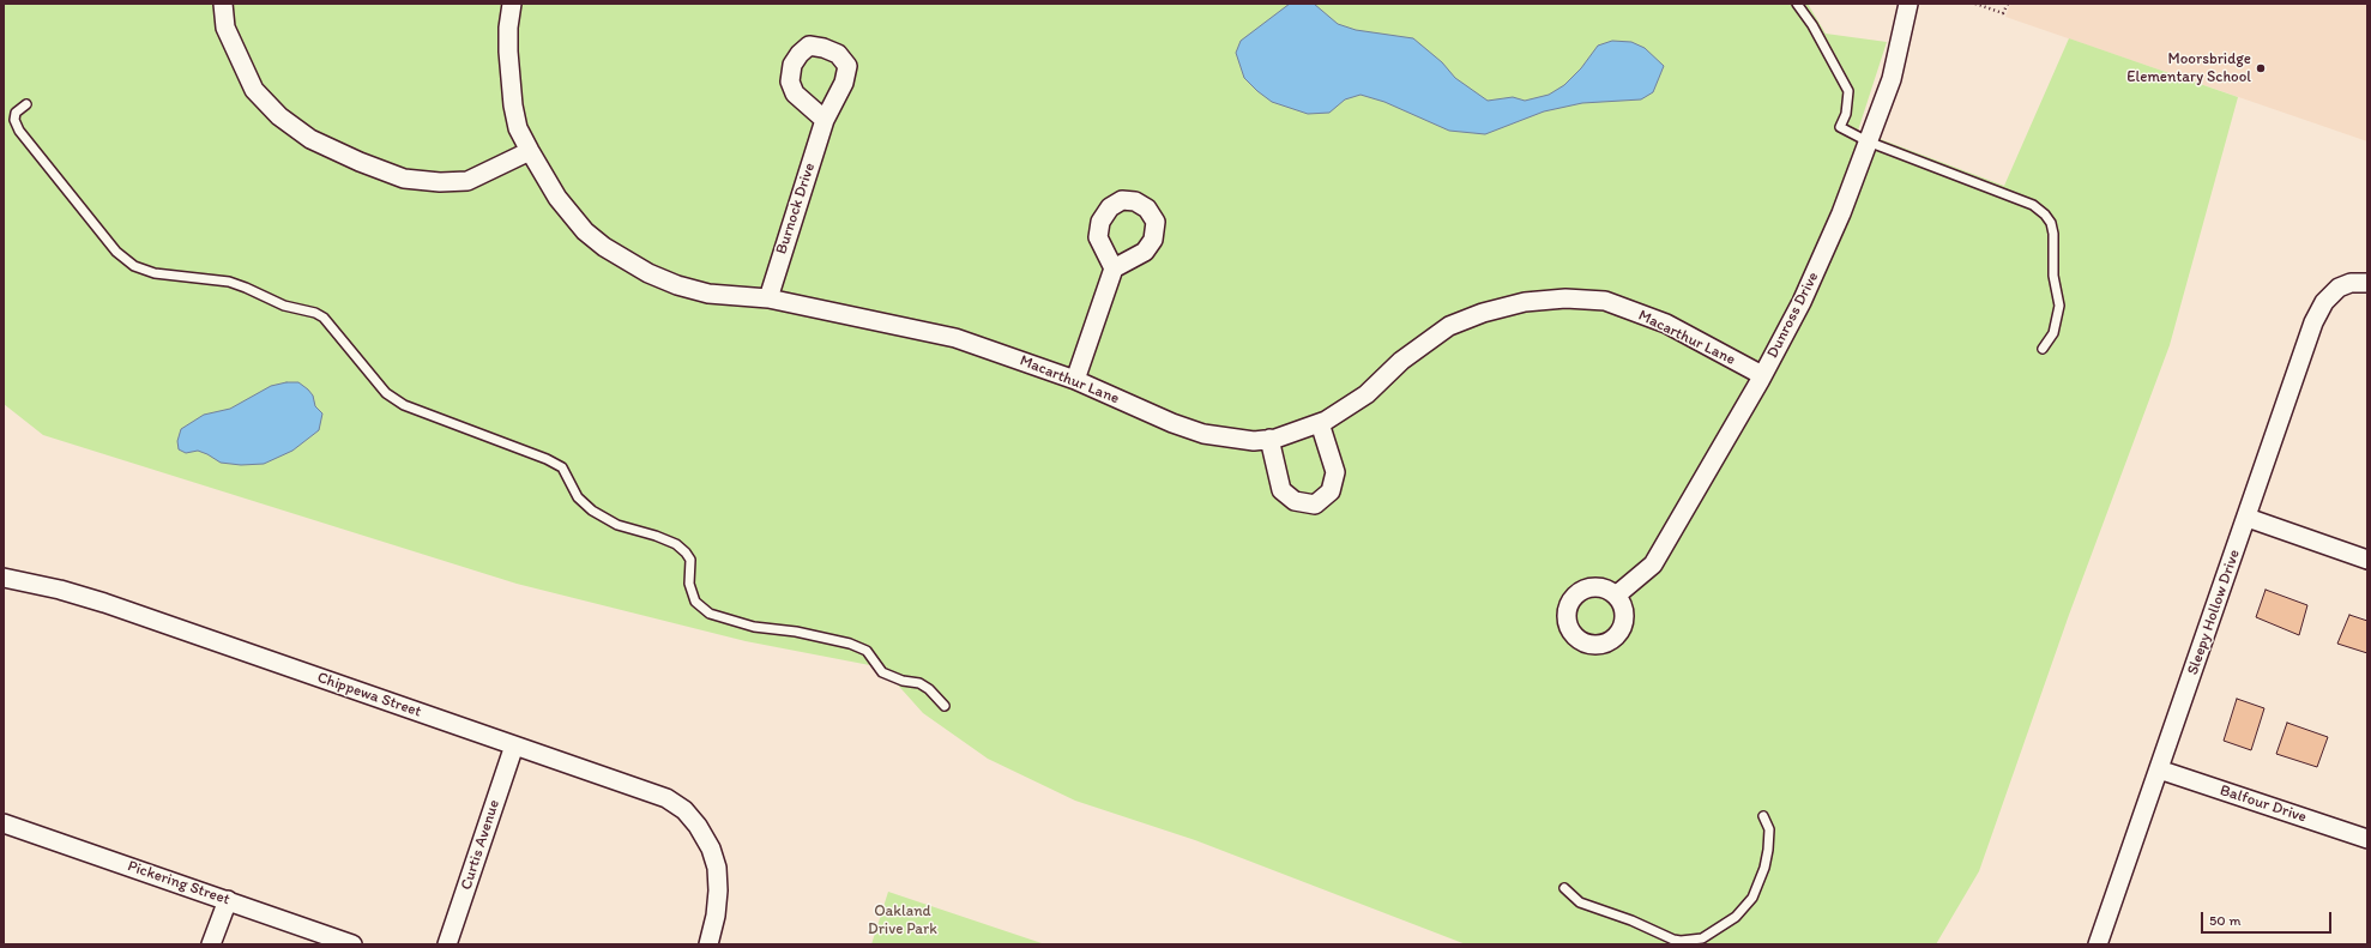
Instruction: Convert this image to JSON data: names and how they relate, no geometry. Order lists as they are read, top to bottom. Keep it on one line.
{"streets":{"street":["Burnock Drive","Dunross Drive","Macarthur Lane","Sleepy Hollow Drive","Chippewa Street","Balfour Drive","Curtis Avenue","Pickering Street"]},"crossings":[["Burnock Drive","Macarthur Lane"],["Dunross Drive","Macarthur Lane"],["Sleepy Hollow Drive","Balfour Drive"],["Chippewa Street","Curtis Avenue"]],"parks":["Oakland Drive Park"],"places":["Moorsbridge Elementary School"],"scale_bar":"50 m"}
